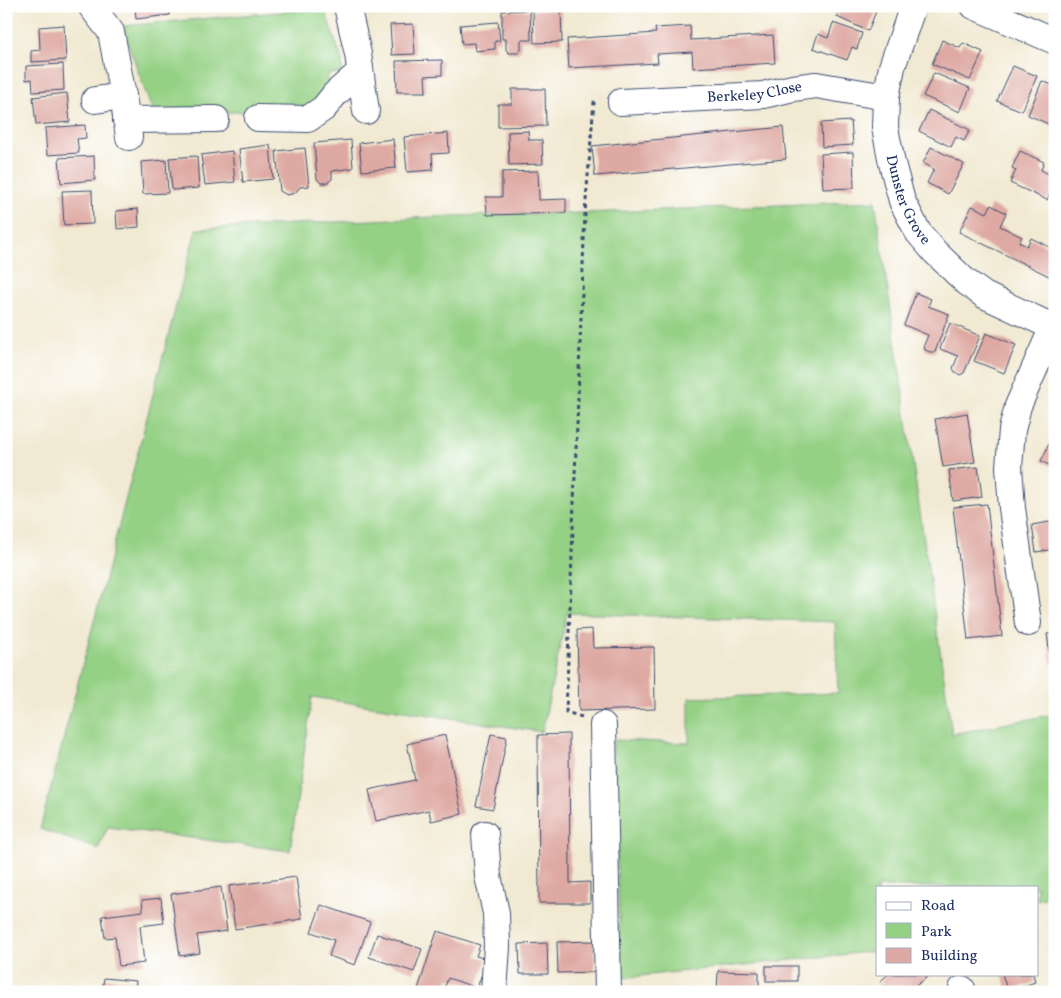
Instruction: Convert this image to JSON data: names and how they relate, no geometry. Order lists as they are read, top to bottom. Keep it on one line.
{"streets":{"street":["Berkeley Close","Dunster Grove"]},"crossings":[["Berkeley Close","Dunster Grove"]],"legend":["Road","Park","Building"]}
